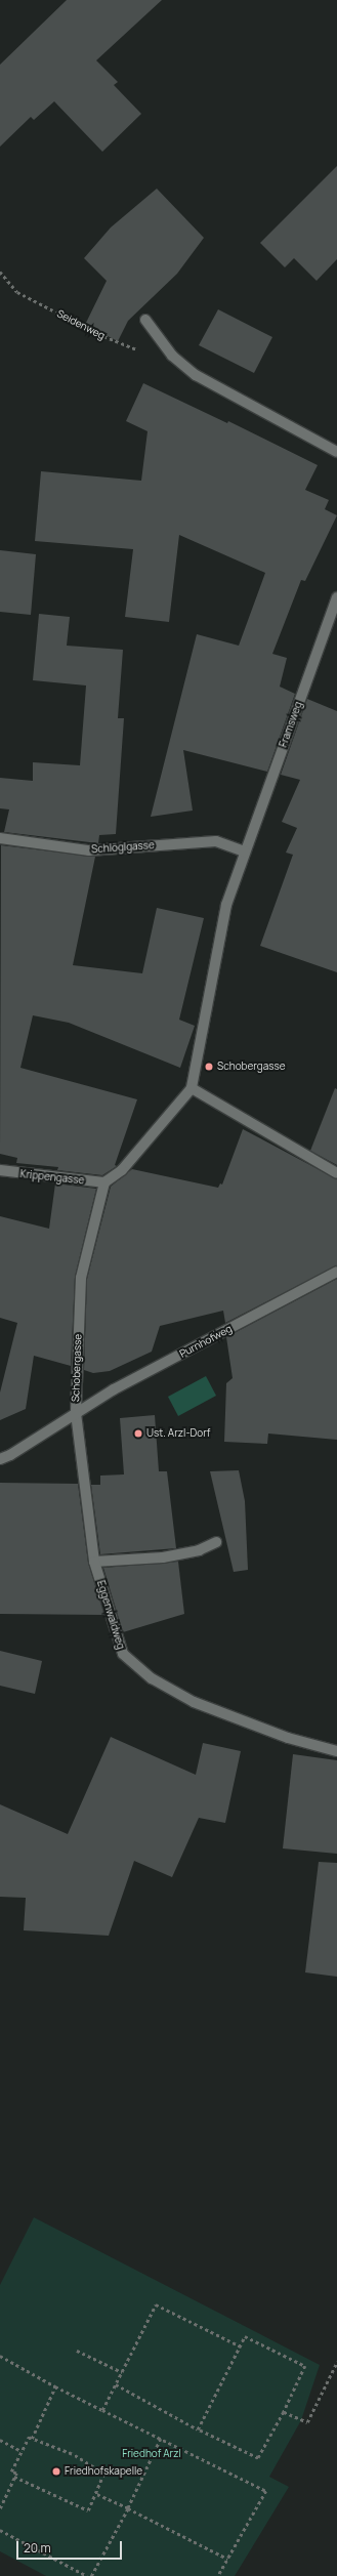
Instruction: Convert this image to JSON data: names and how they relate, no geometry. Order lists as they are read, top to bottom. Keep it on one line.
{"streets":{"street":["Framsweg","Schlöglgasse","Krippengasse","Purnhofweg","Schobergasse","Eggenwaldweg"],"path":["Seidenweg"]},"crossings":[["Framsweg","Schlöglgasse"],["Krippengasse","Schobergasse"],["Purnhofweg","Schobergasse"],["Purnhofweg","Eggenwaldweg"],["Schobergasse","Eggenwaldweg"]],"parks":["Friedhof Arzl"],"places":["Schobergasse","Ust. Arzl-Dorf","Friedhofskapelle"],"scale_bar":"20 m"}
